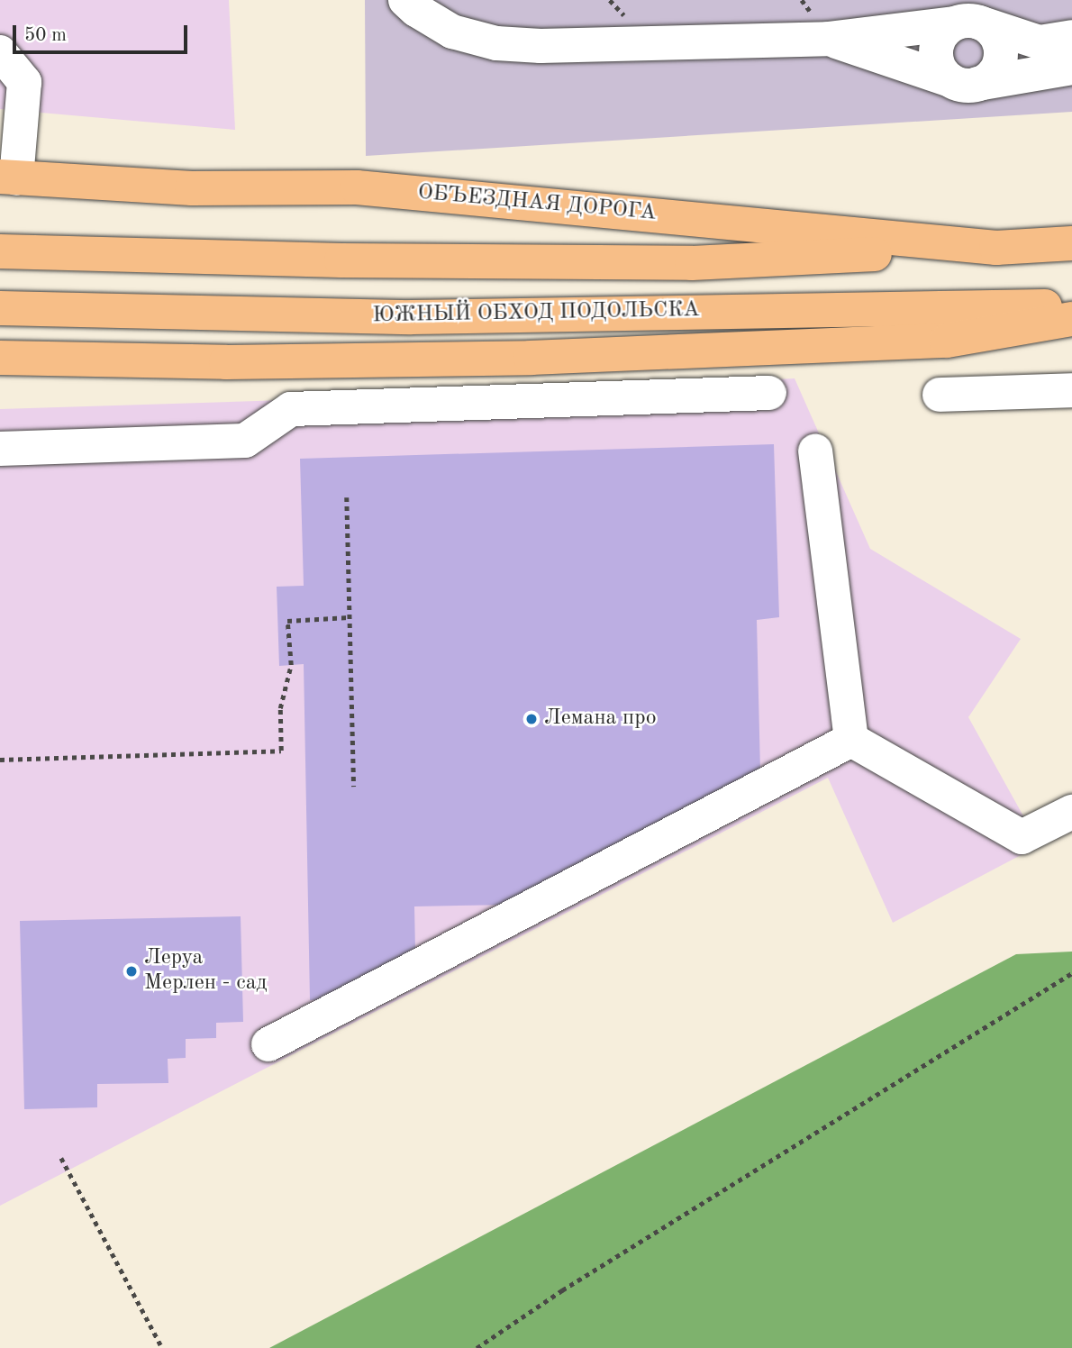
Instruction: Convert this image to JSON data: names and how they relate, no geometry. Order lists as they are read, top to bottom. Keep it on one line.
{"streets":{"main road":["ОБЪЕЗДНАЯ ДОРОГА","ЮЖНЫЙ ОБХОД ПОДОЛЬСКА"]},"places":["Лемана про","Леруа Мерлен - сад"],"scale_bar":"50 m"}
